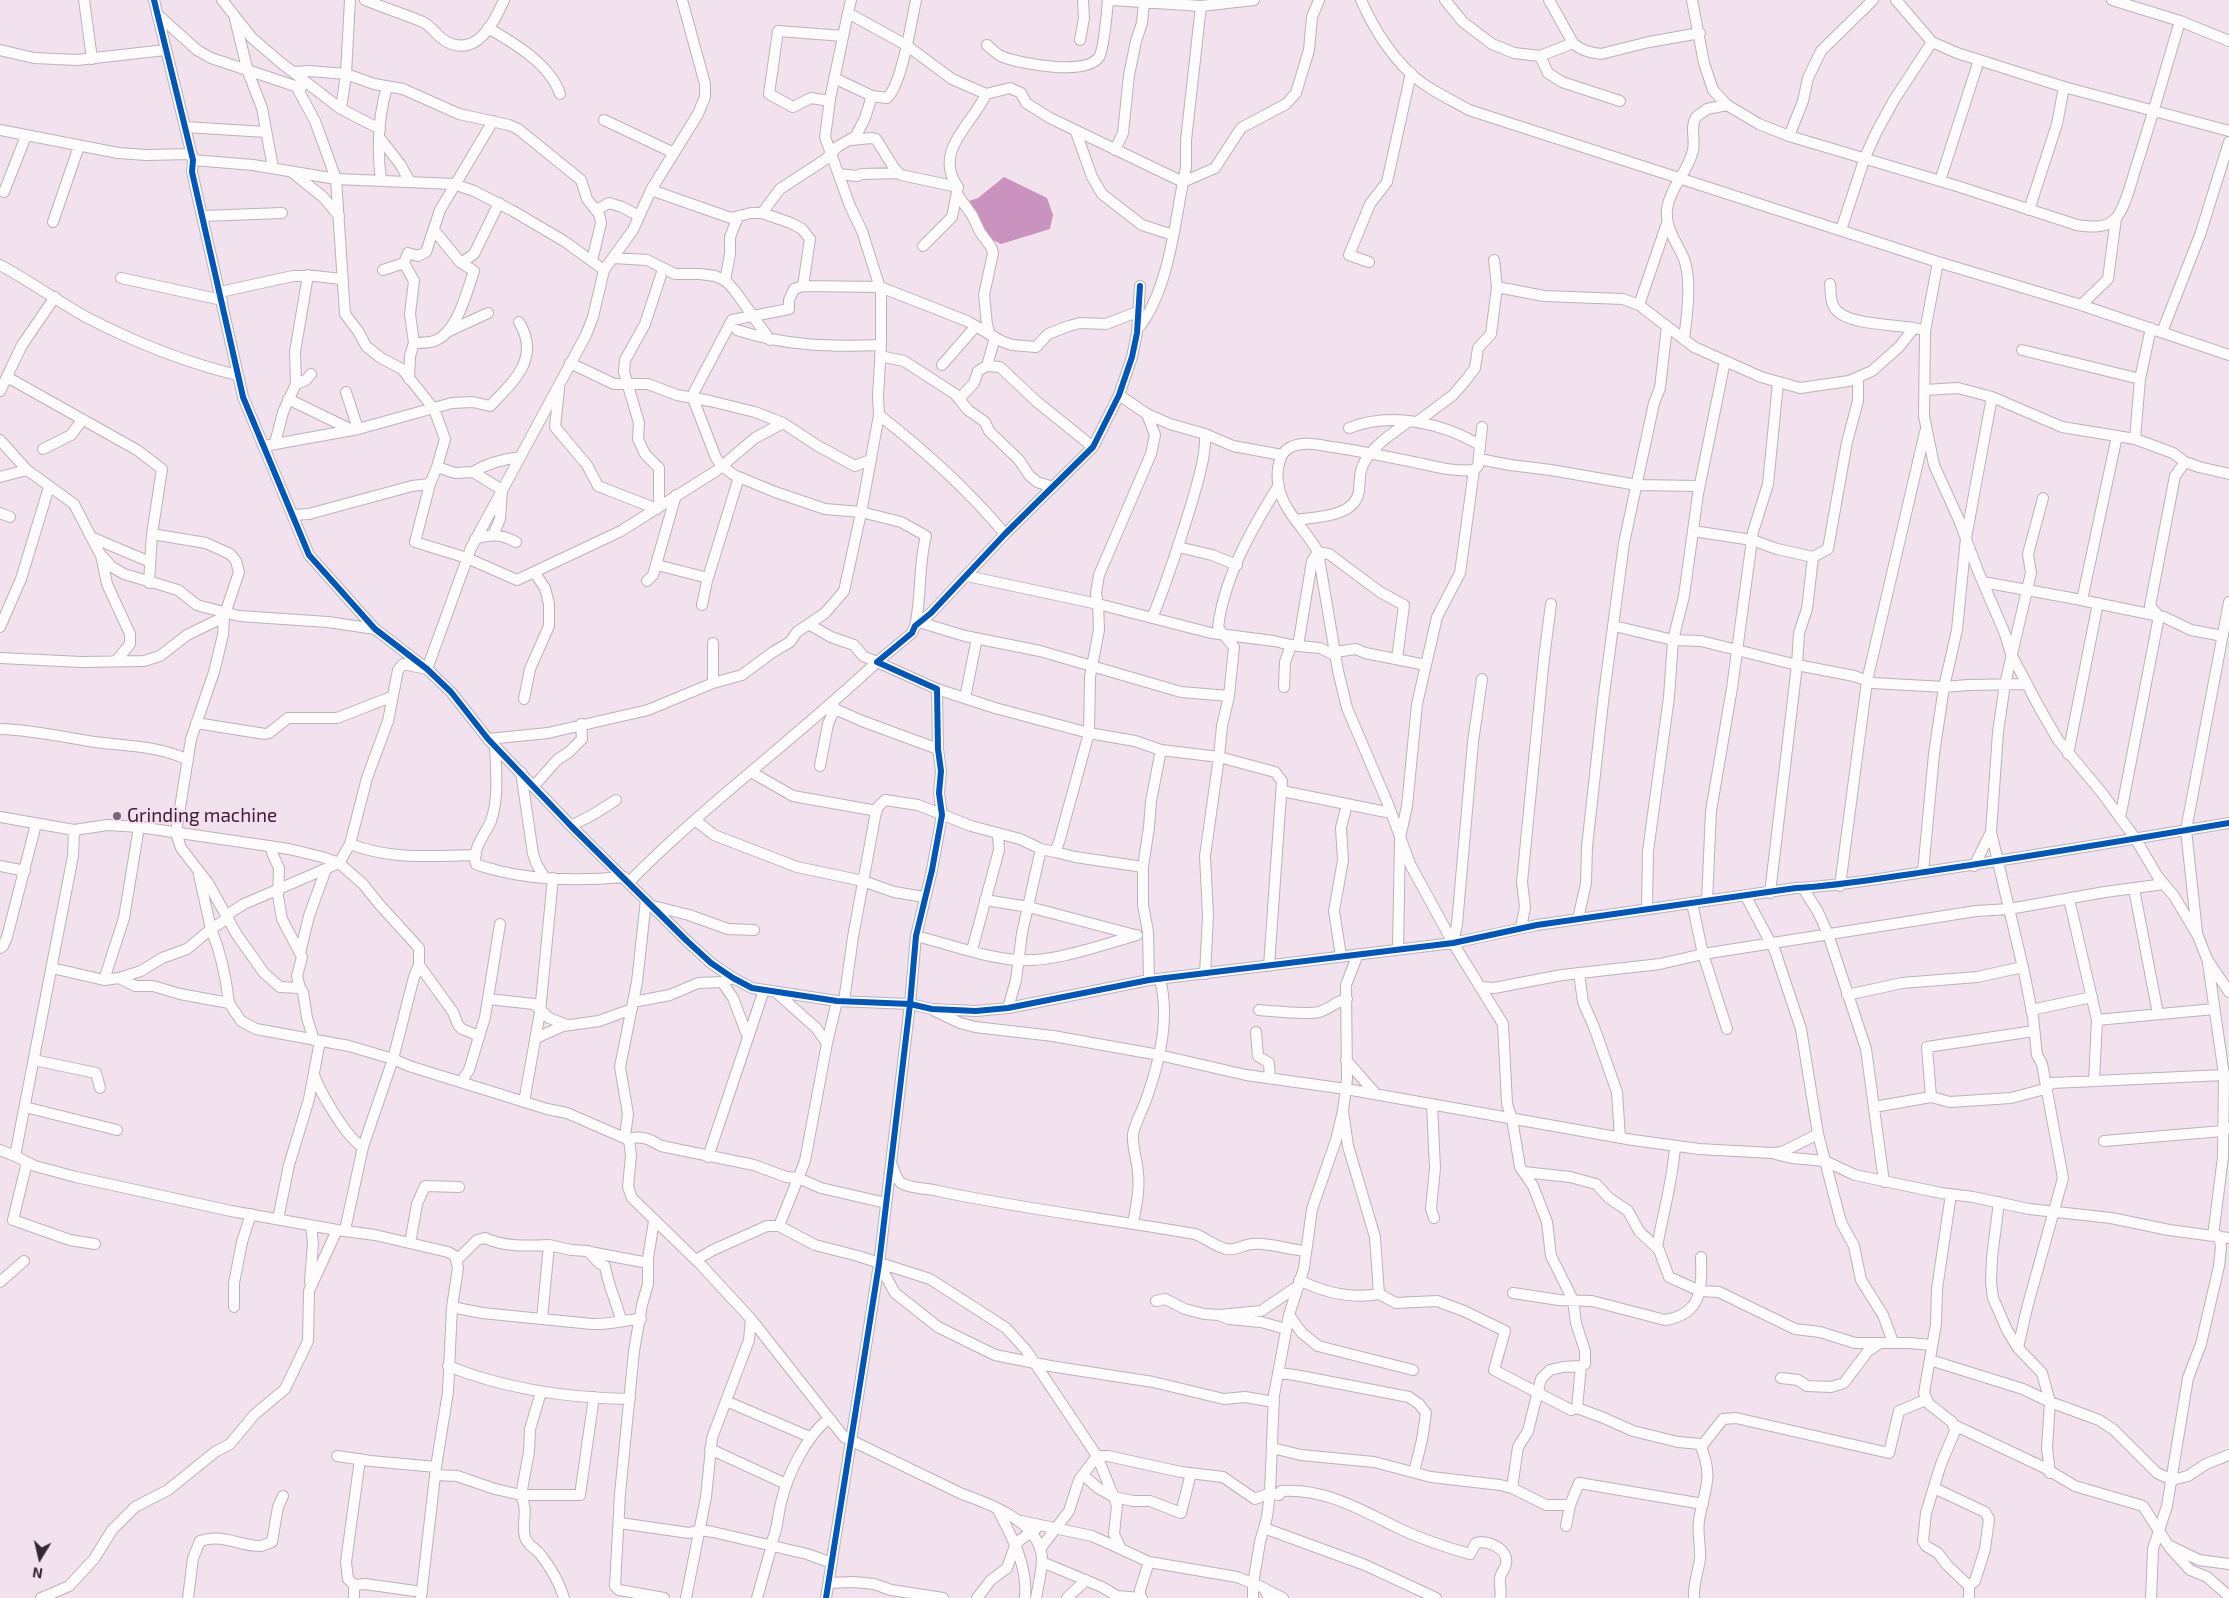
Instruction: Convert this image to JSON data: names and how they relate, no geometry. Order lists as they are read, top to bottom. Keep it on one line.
{"places":["Grinding machine"],"north":"bottom"}
